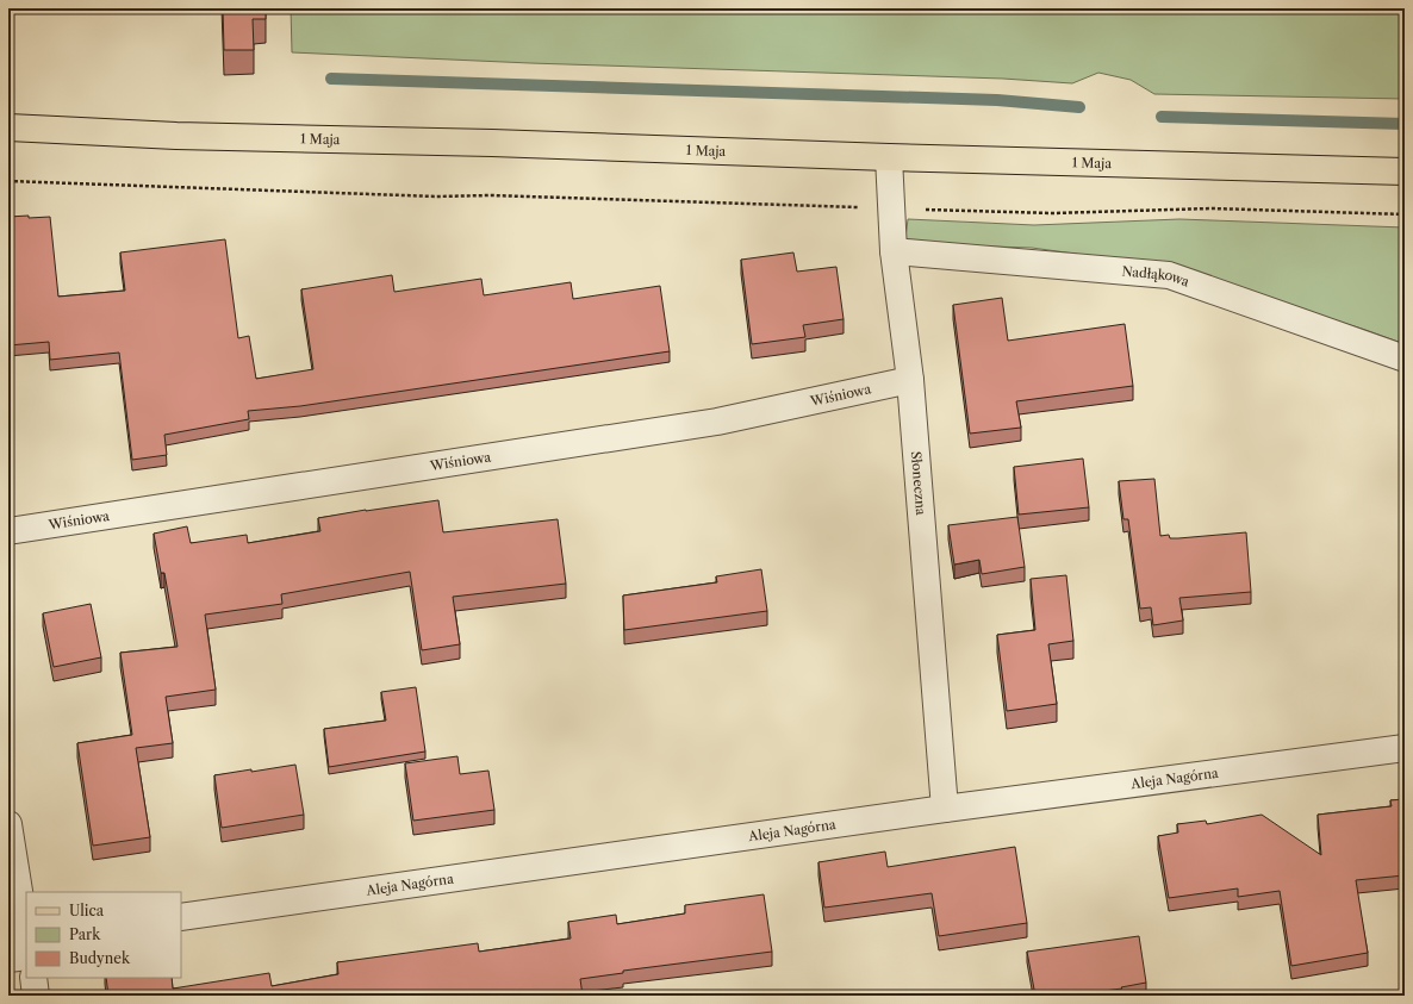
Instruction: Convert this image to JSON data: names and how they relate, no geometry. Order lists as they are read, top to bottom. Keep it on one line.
{"streets":{"main road":["1 Maja"],"street":["Nadłąkowa","Wiśniowa","Słoneczna","Aleja Nagórna"]},"crossings":[["1 Maja","Słoneczna"],["Nadłąkowa","Słoneczna"],["Wiśniowa","Słoneczna"],["Słoneczna","Aleja Nagórna"]],"legend":["Ulica","Park","Budynek"]}
